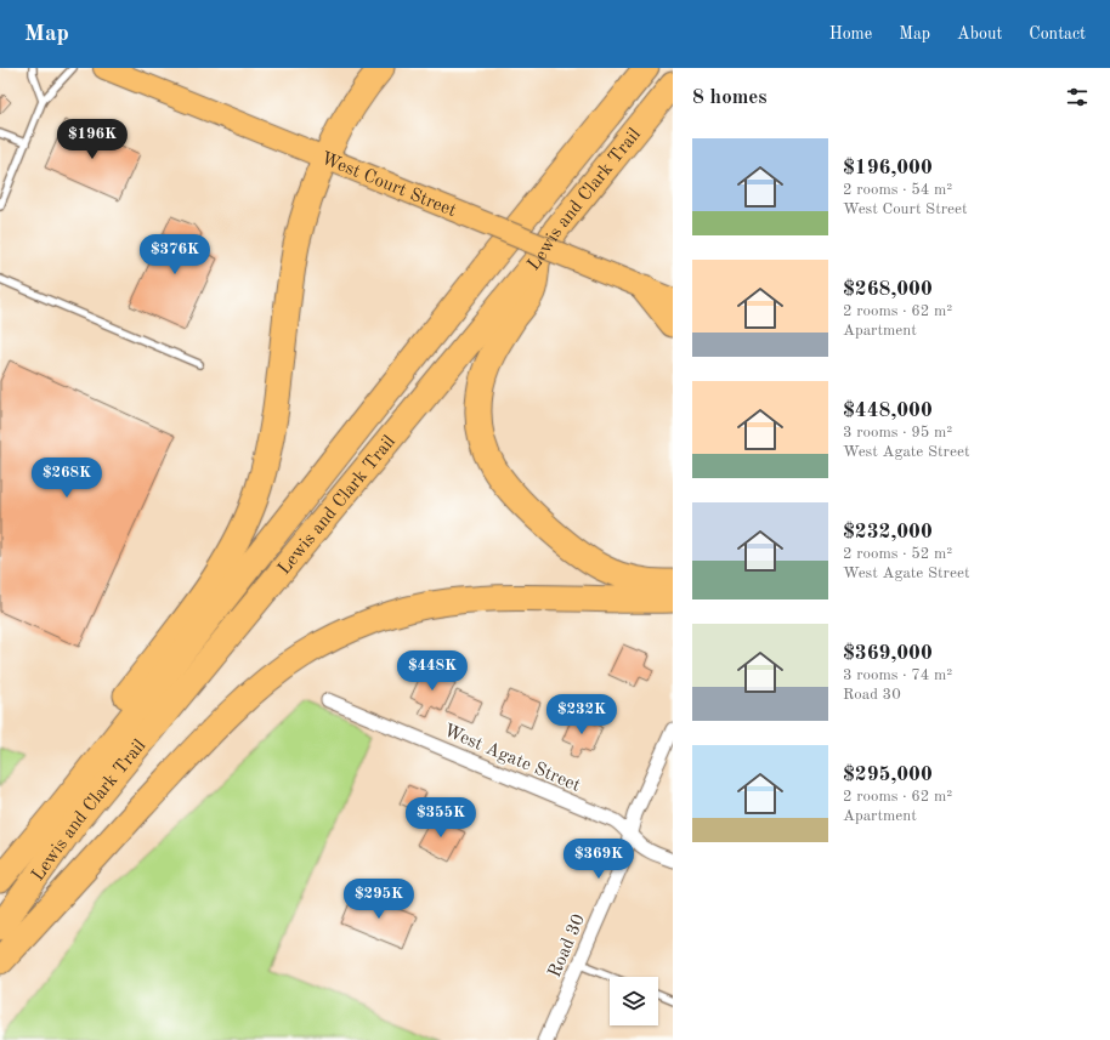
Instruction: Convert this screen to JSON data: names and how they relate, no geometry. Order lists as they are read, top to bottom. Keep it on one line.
{"streets":{"highway":["Lewis and Clark Trail"],"main road":["West Court Street"],"street":["West Agate Street","Road 30"]},"crossings":[["West Agate Street","Road 30"]],"page":{"header":"Map","nav":["Home","Map","About","Contact"],"heading":"8 homes","price":["$196K","$376K","$268K","$448K","$232K","$355K","$369K","$295K"],"list":[{"name":"$196,000","note":"2 rooms · 54 m² · West Court Street"},{"name":"$268,000","note":"2 rooms · 62 m² · Apartment"},{"name":"$448,000","note":"3 rooms · 95 m² · West Agate Street"},{"name":"$232,000","note":"2 rooms · 52 m² · West Agate Street"},{"name":"$369,000","note":"3 rooms · 74 m² · Road 30"},{"name":"$295,000","note":"2 rooms · 62 m² · Apartment"}]}}
